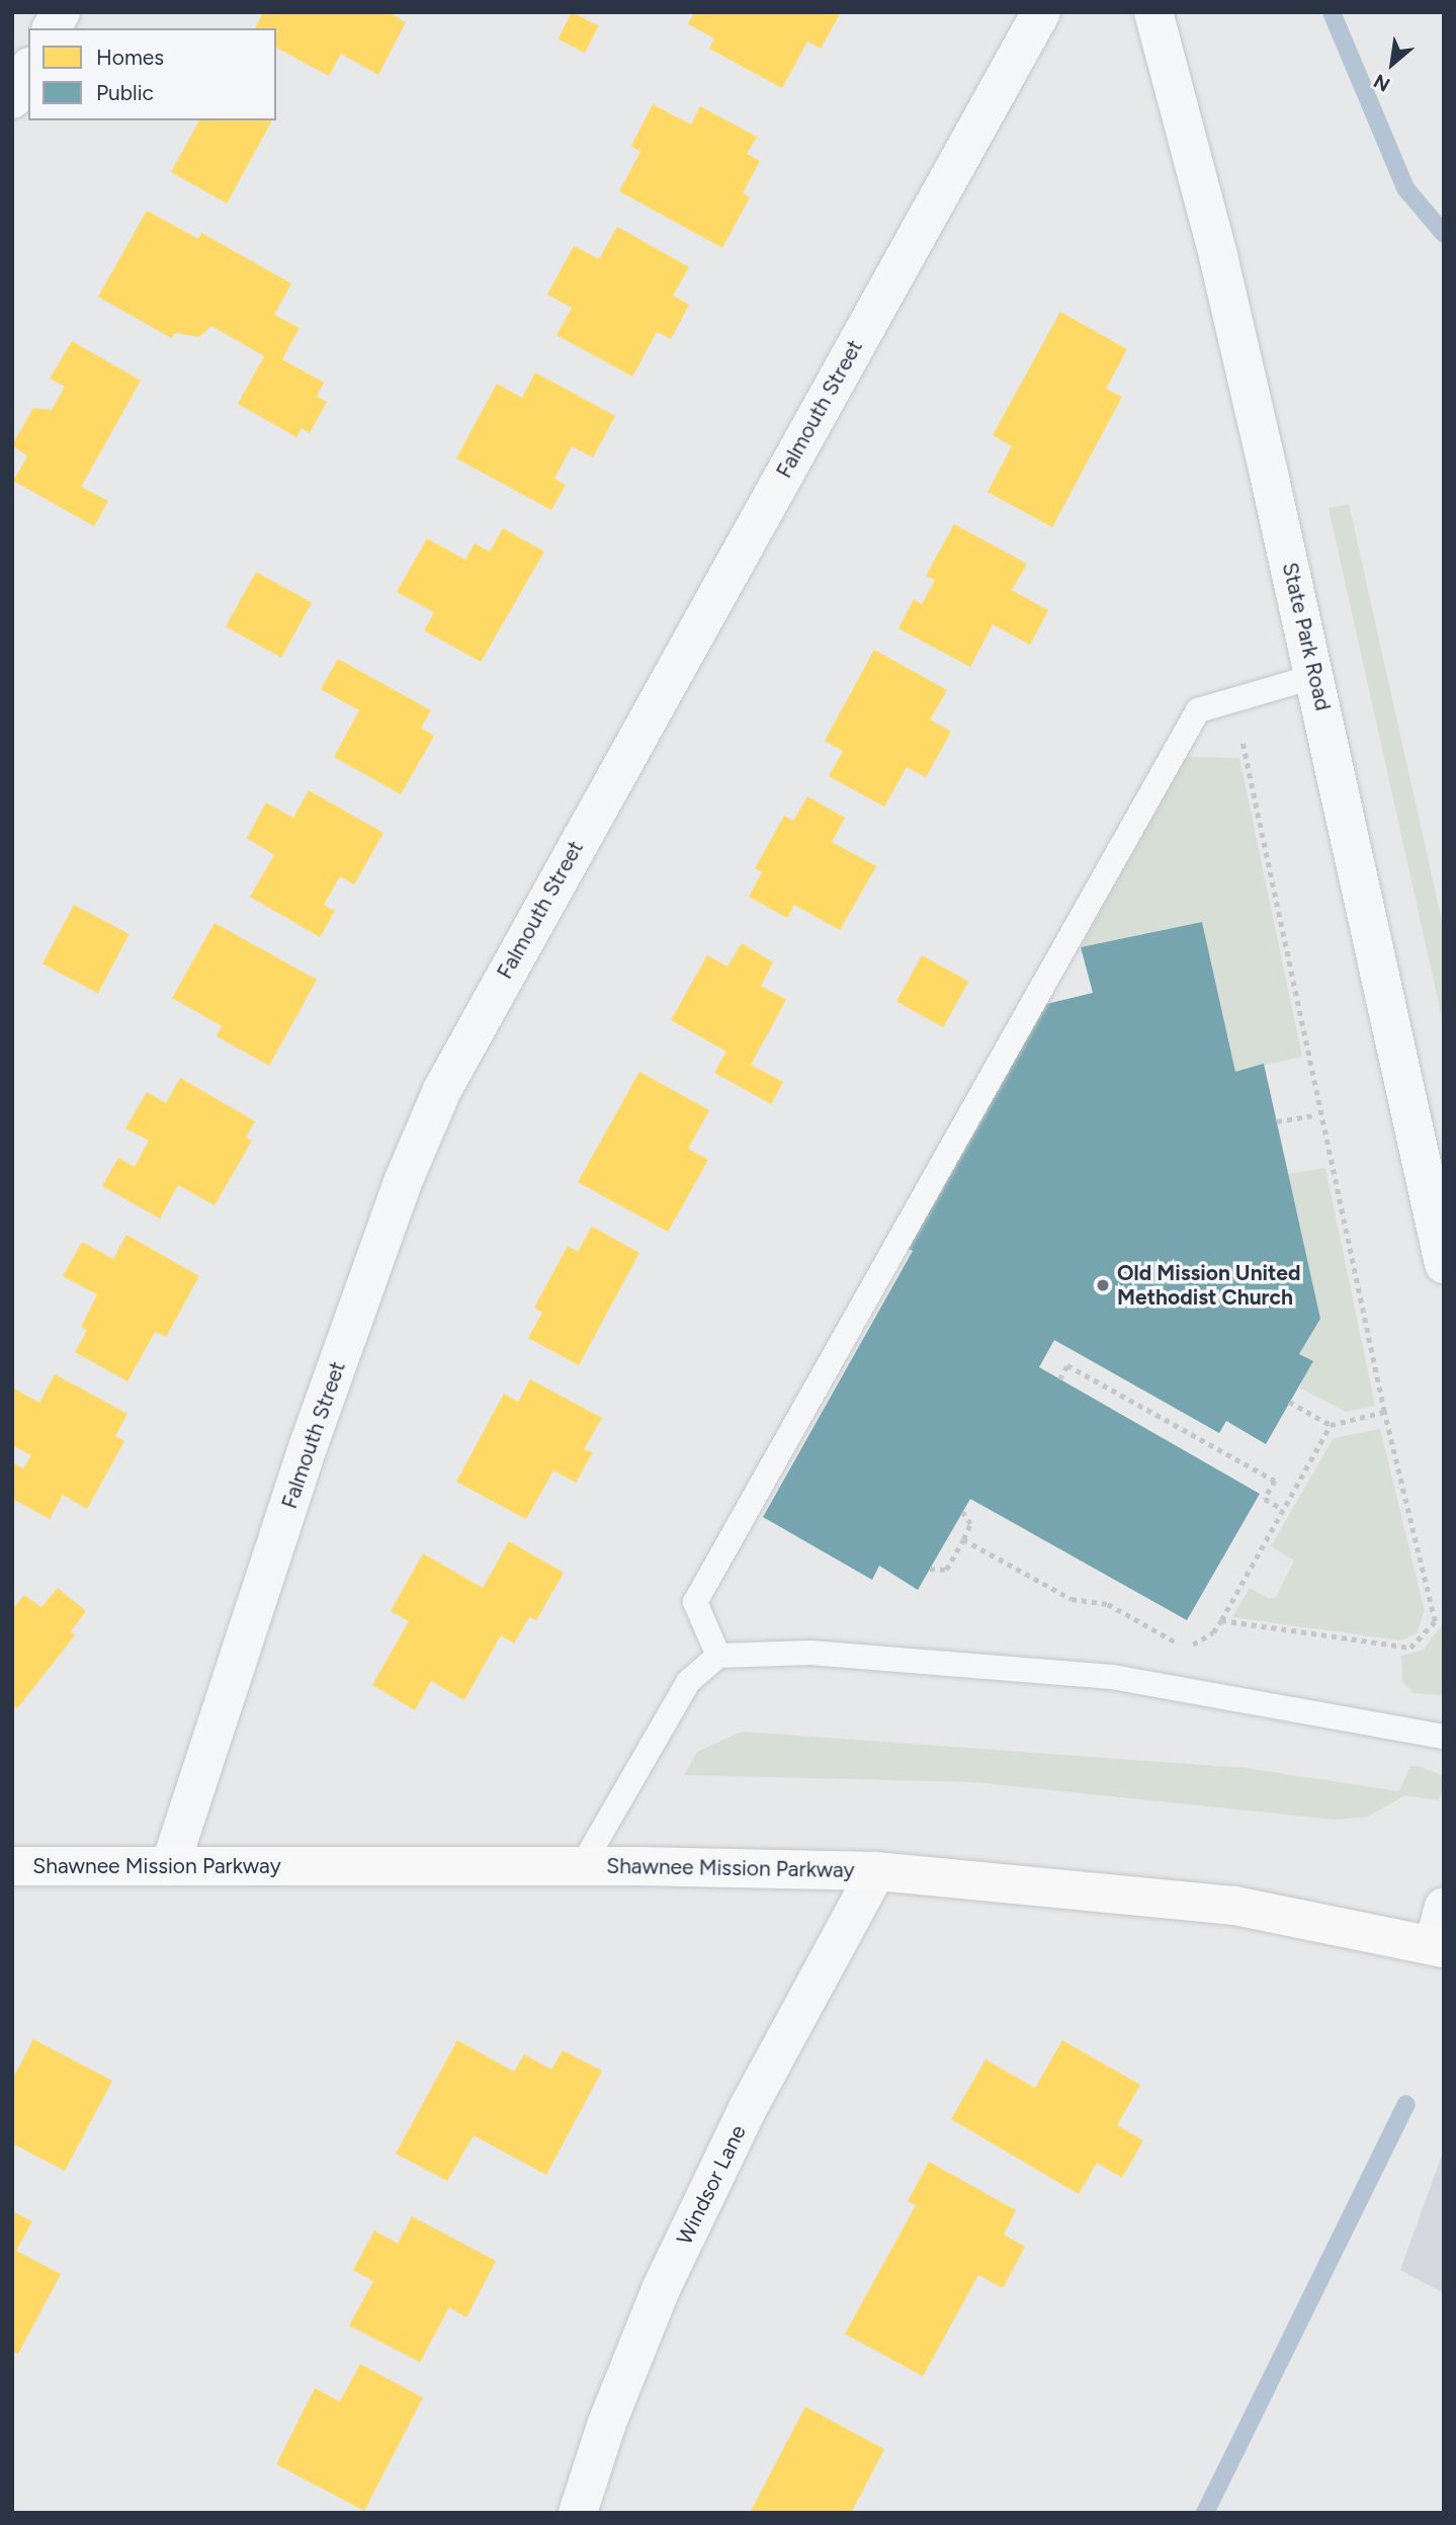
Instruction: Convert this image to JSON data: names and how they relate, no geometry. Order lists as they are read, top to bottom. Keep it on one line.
{"streets":{"highway":["Shawnee Mission Parkway"],"street":["Falmouth Street","State Park Road","Windsor Lane"]},"crossings":[["Falmouth Street","Shawnee Mission Parkway"],["Shawnee Mission Parkway","Windsor Lane"]],"places":["Old Mission United Methodist Church"],"legend":["Homes","Public"],"north":"bottom left"}
